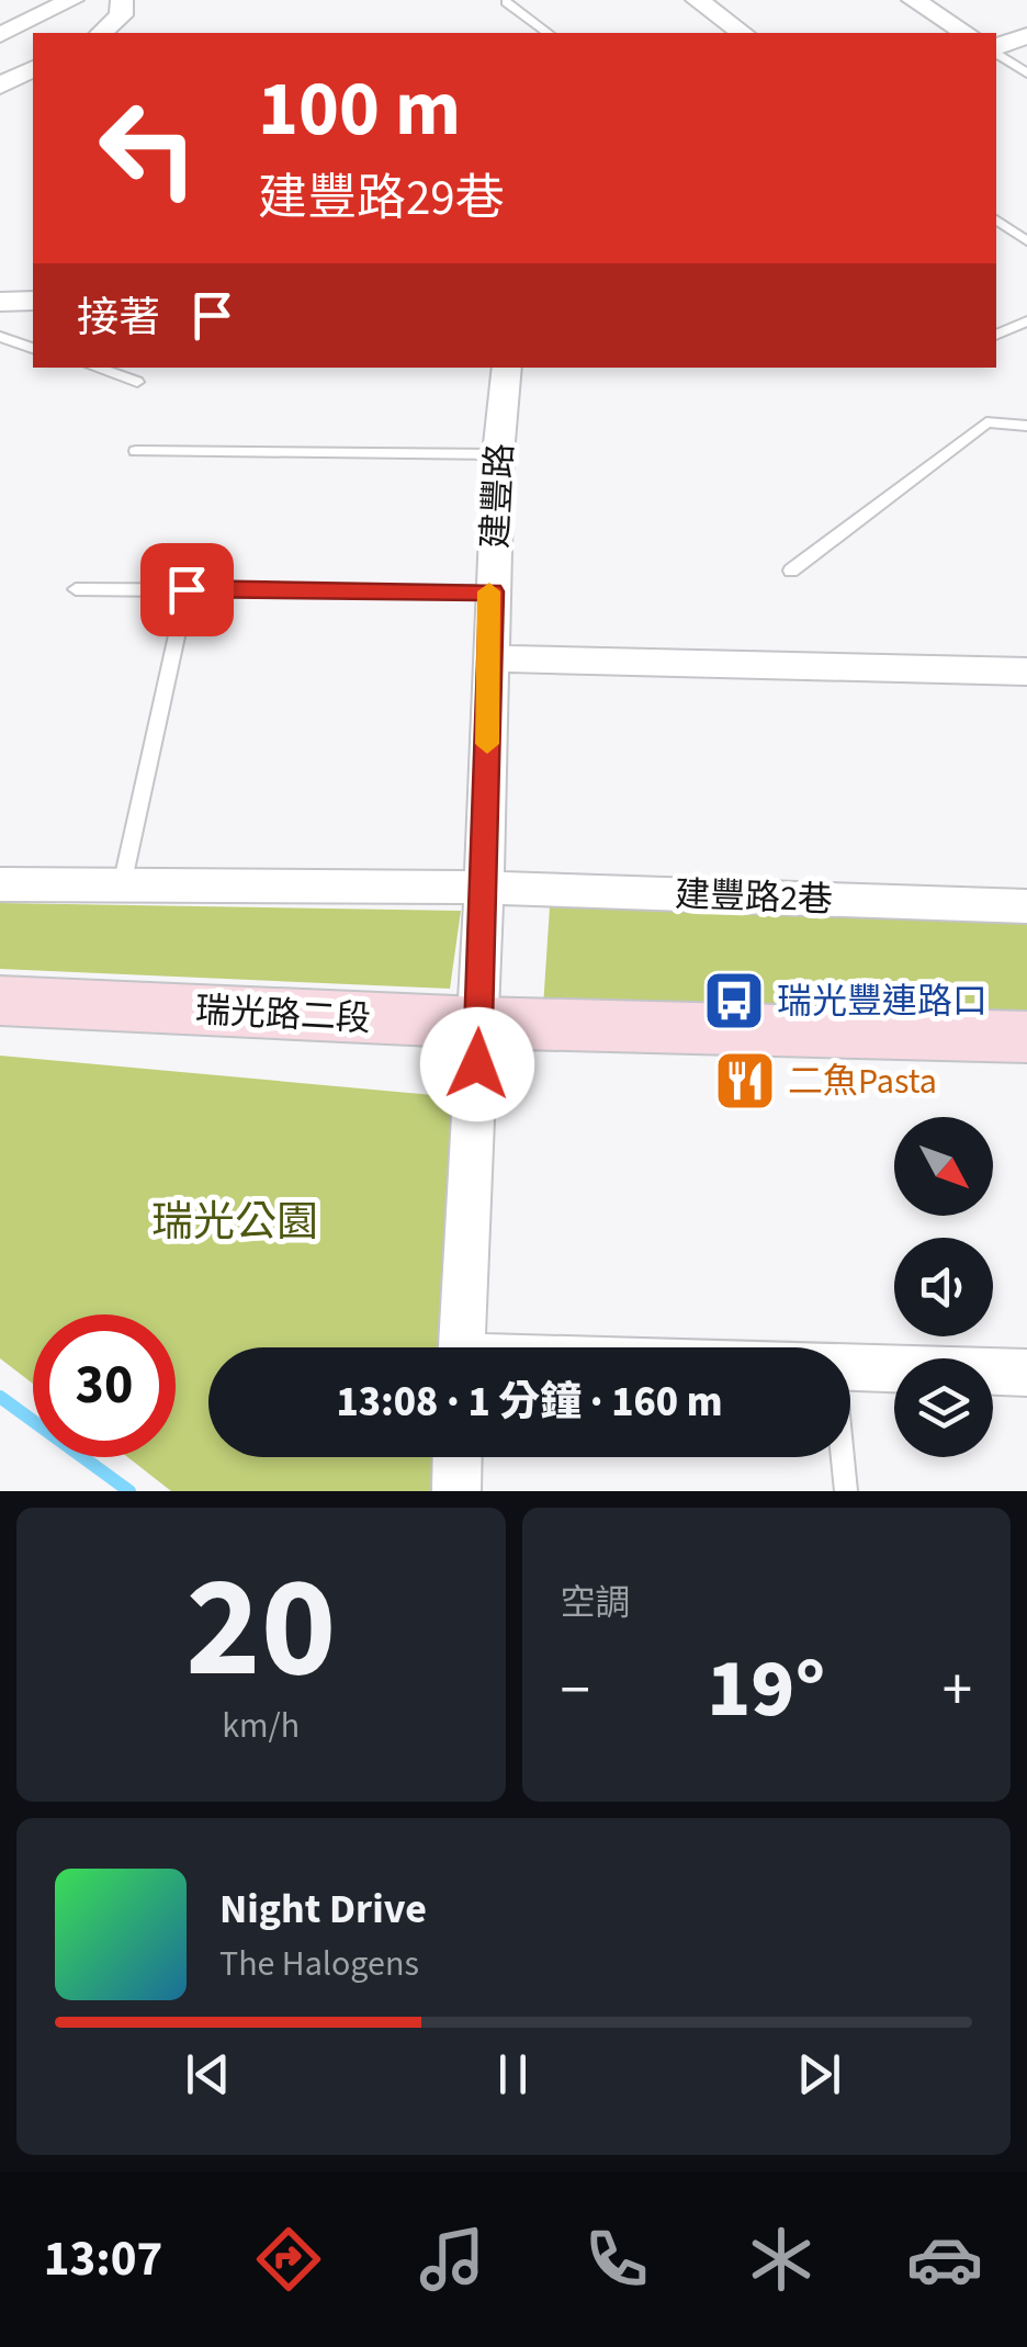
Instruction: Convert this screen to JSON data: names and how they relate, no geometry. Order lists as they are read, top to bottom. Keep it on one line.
{"streets":{"street":["建豐路","建豐路2巷","瑞光路二段"]},"crossings":[["建豐路","建豐路2巷"],["建豐路","瑞光路二段"]],"parks":["瑞光公園"],"places":{"bus stop":["瑞光豐連路口"],"restaurant":["二魚Pasta"]},"north":"bottom right","page":{"turn":["100 m","建豐路29巷"],"then":"接著","limit":"30","trip":"13:08 · 1 分鐘 · 160 m","tile":[["20","km/h"],"空調"],"heat":["−","19°","+"],"song":["Night Drive","The Halogens"],"tabs":"13:07"}}
